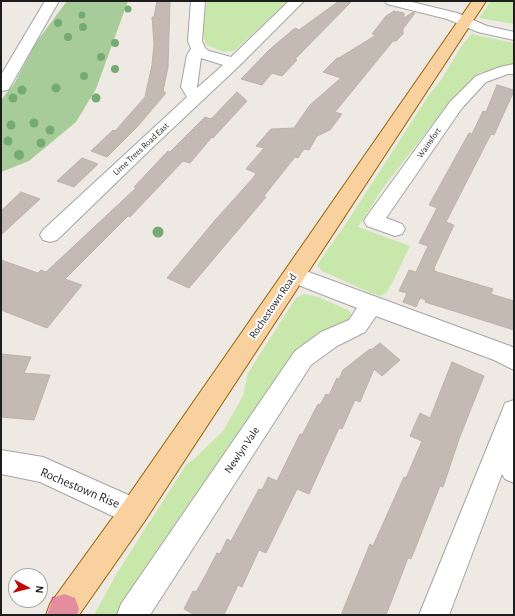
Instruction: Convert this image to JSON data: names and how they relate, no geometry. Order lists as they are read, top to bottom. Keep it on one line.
{"streets":{"main road":["Rochestown Road"],"street":["Wainsfort","Lime Trees Road East","Newlyn Vale","Rochestown Rise"]},"crossings":[["Rochestown Road","Rochestown Rise"]],"north":"right"}
